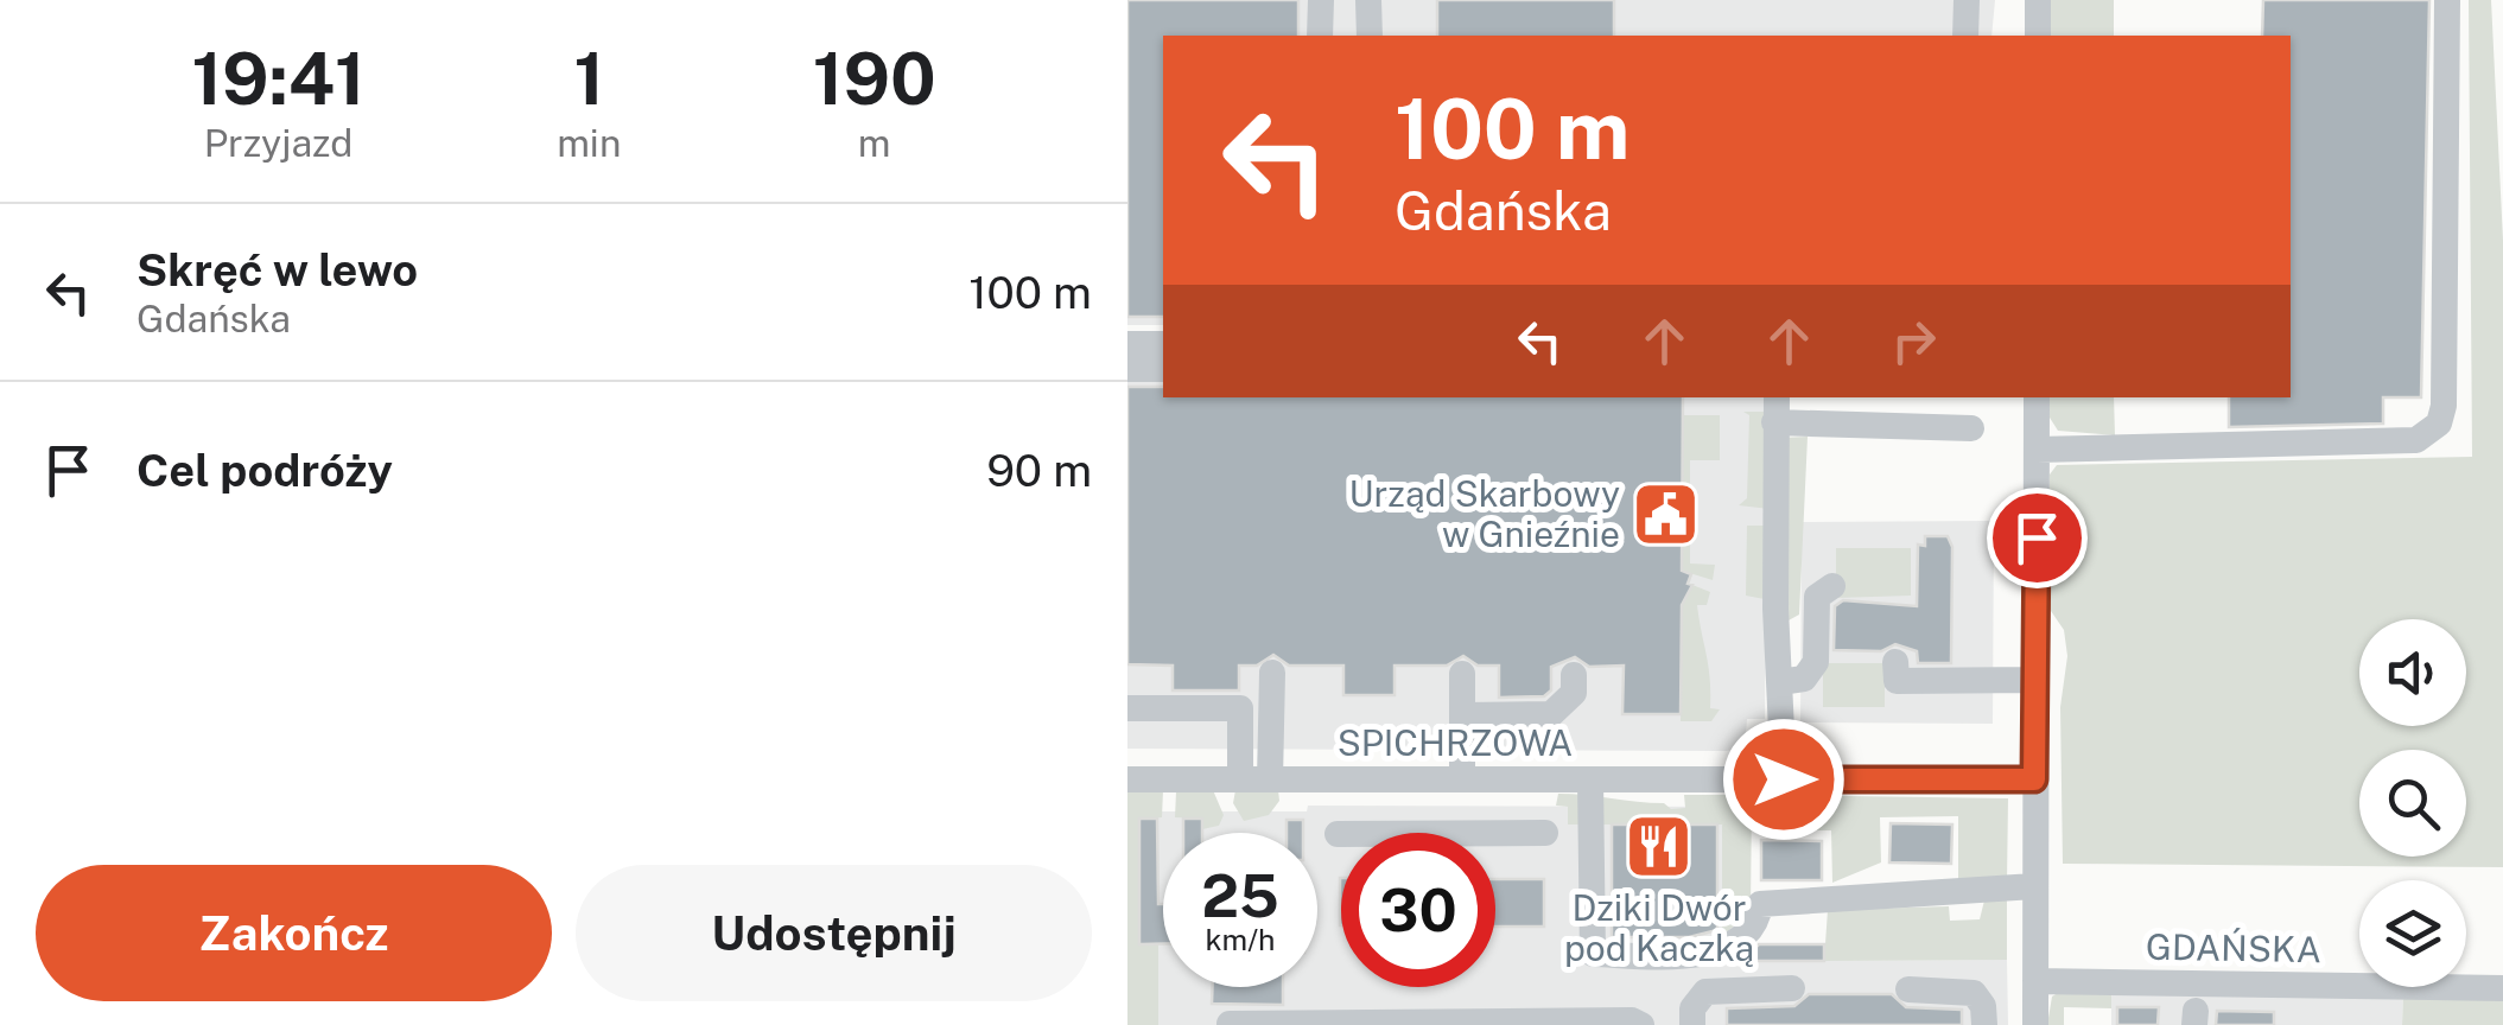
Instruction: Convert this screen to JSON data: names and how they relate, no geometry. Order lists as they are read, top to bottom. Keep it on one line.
{"streets":{"street":["SPICHRZOWA","GDAŃSKA"]},"places":{"public building":["Urząd Skarbowy w Gnieźnie"],"restaurant":["Dziki Dwór pod Kaczką"]},"page":{"eta":["19:41","Przyjazd","1","min","190","m"],"turn":["100 m","Gdańska"],"list":[{"name":"Skręć w lewo","note":"Gdańska","value":"100 m"},{"name":"Cel podróży","value":"90 m"}],"speed":"25 km/h","limit":"30","buttons":["Zakończ","Udostępnij"]}}
